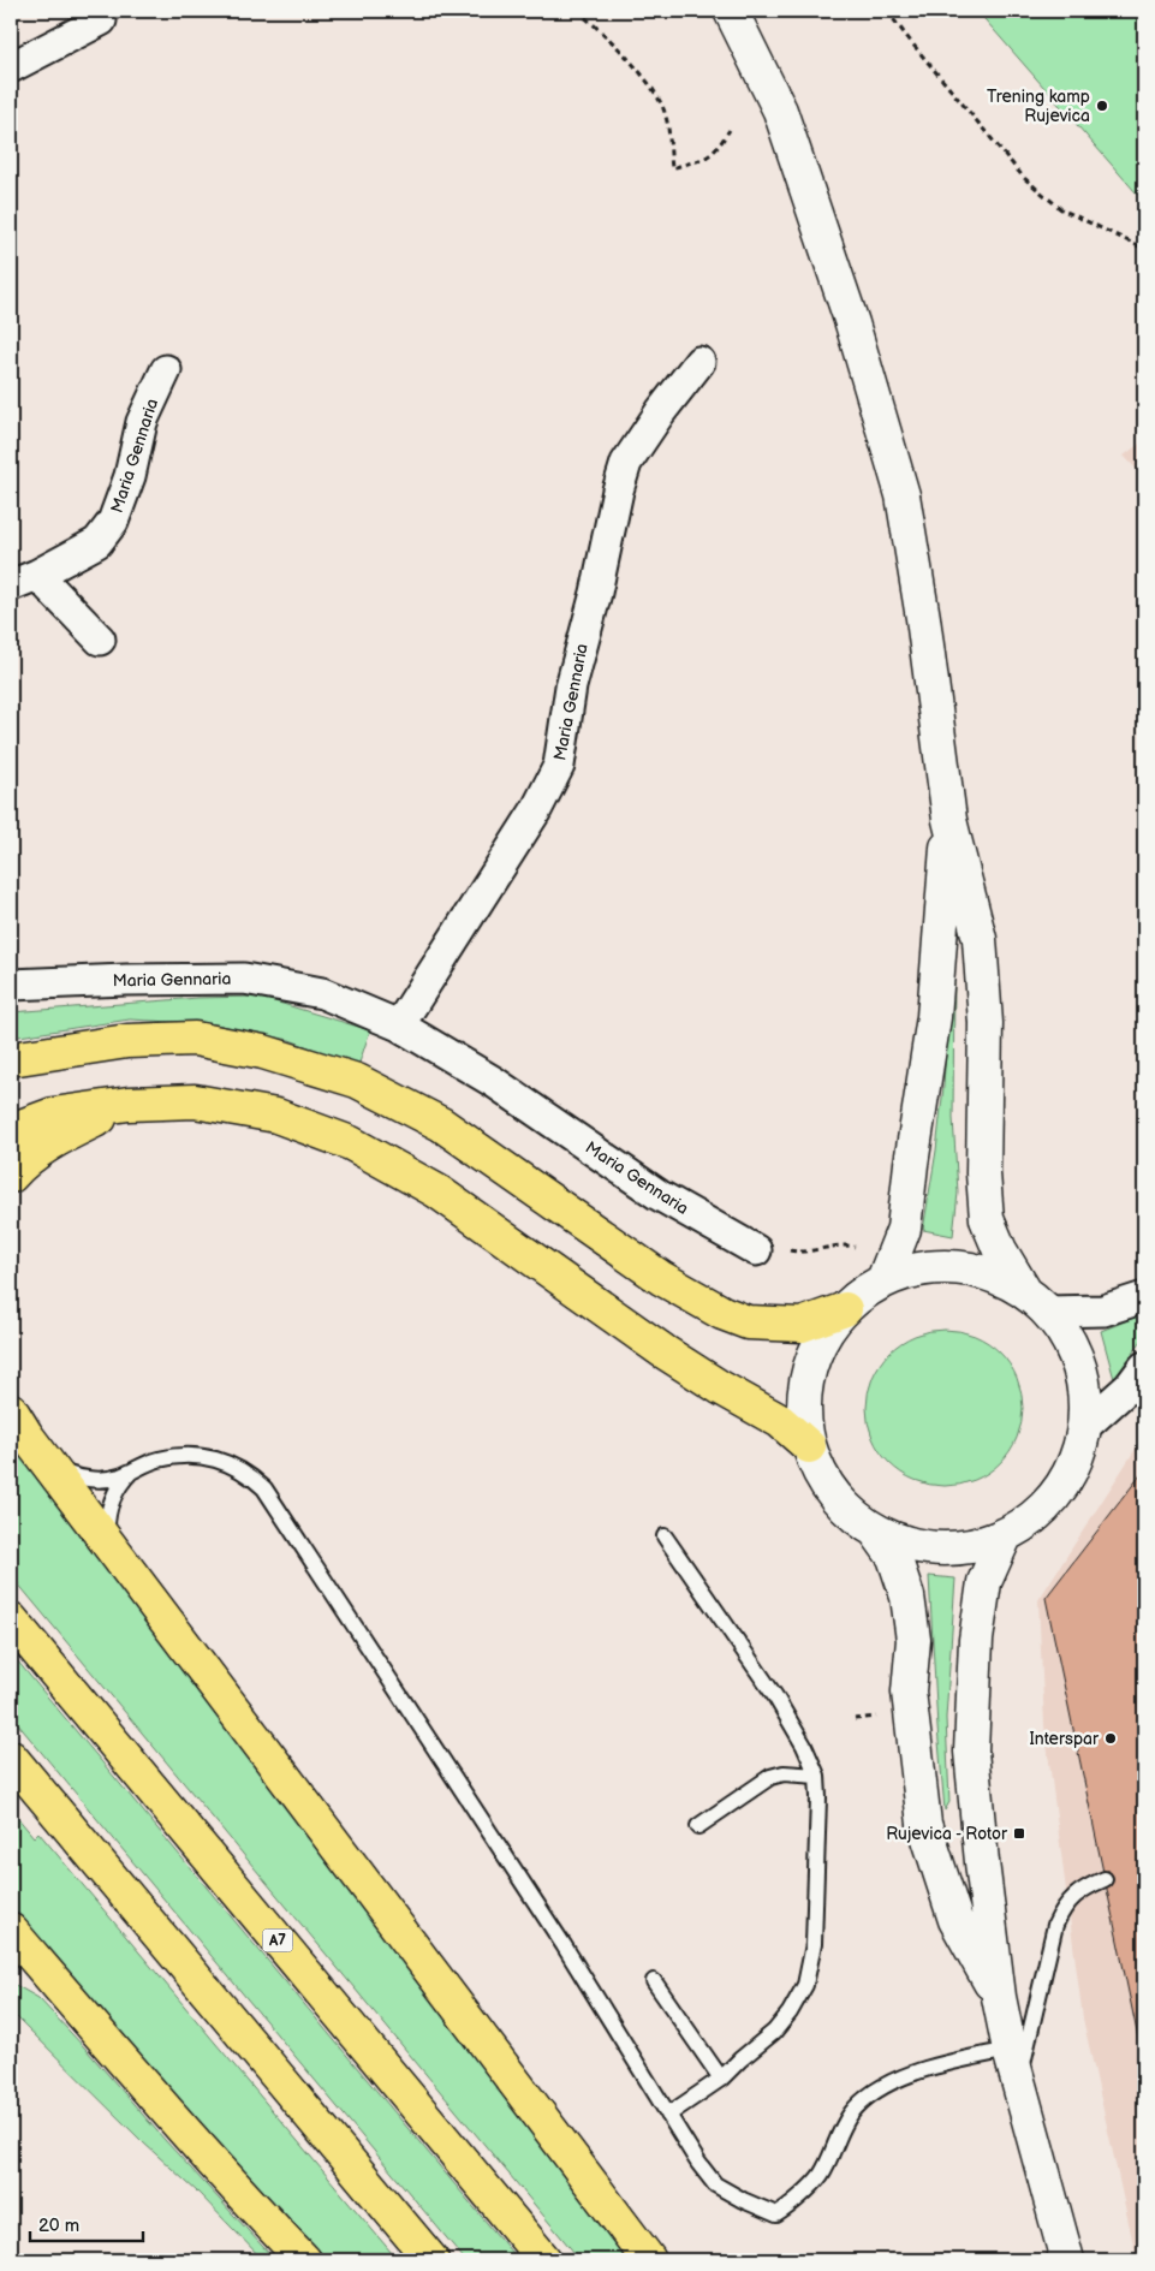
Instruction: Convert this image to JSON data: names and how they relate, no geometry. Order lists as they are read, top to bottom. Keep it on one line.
{"streets":{"highway":["A7"],"street":["Maria Gennaria"]},"places":{"other":["Trening kamp Rujevica","Interspar"],"transit":["Rujevica - Rotor"]},"scale_bar":"20 m"}
